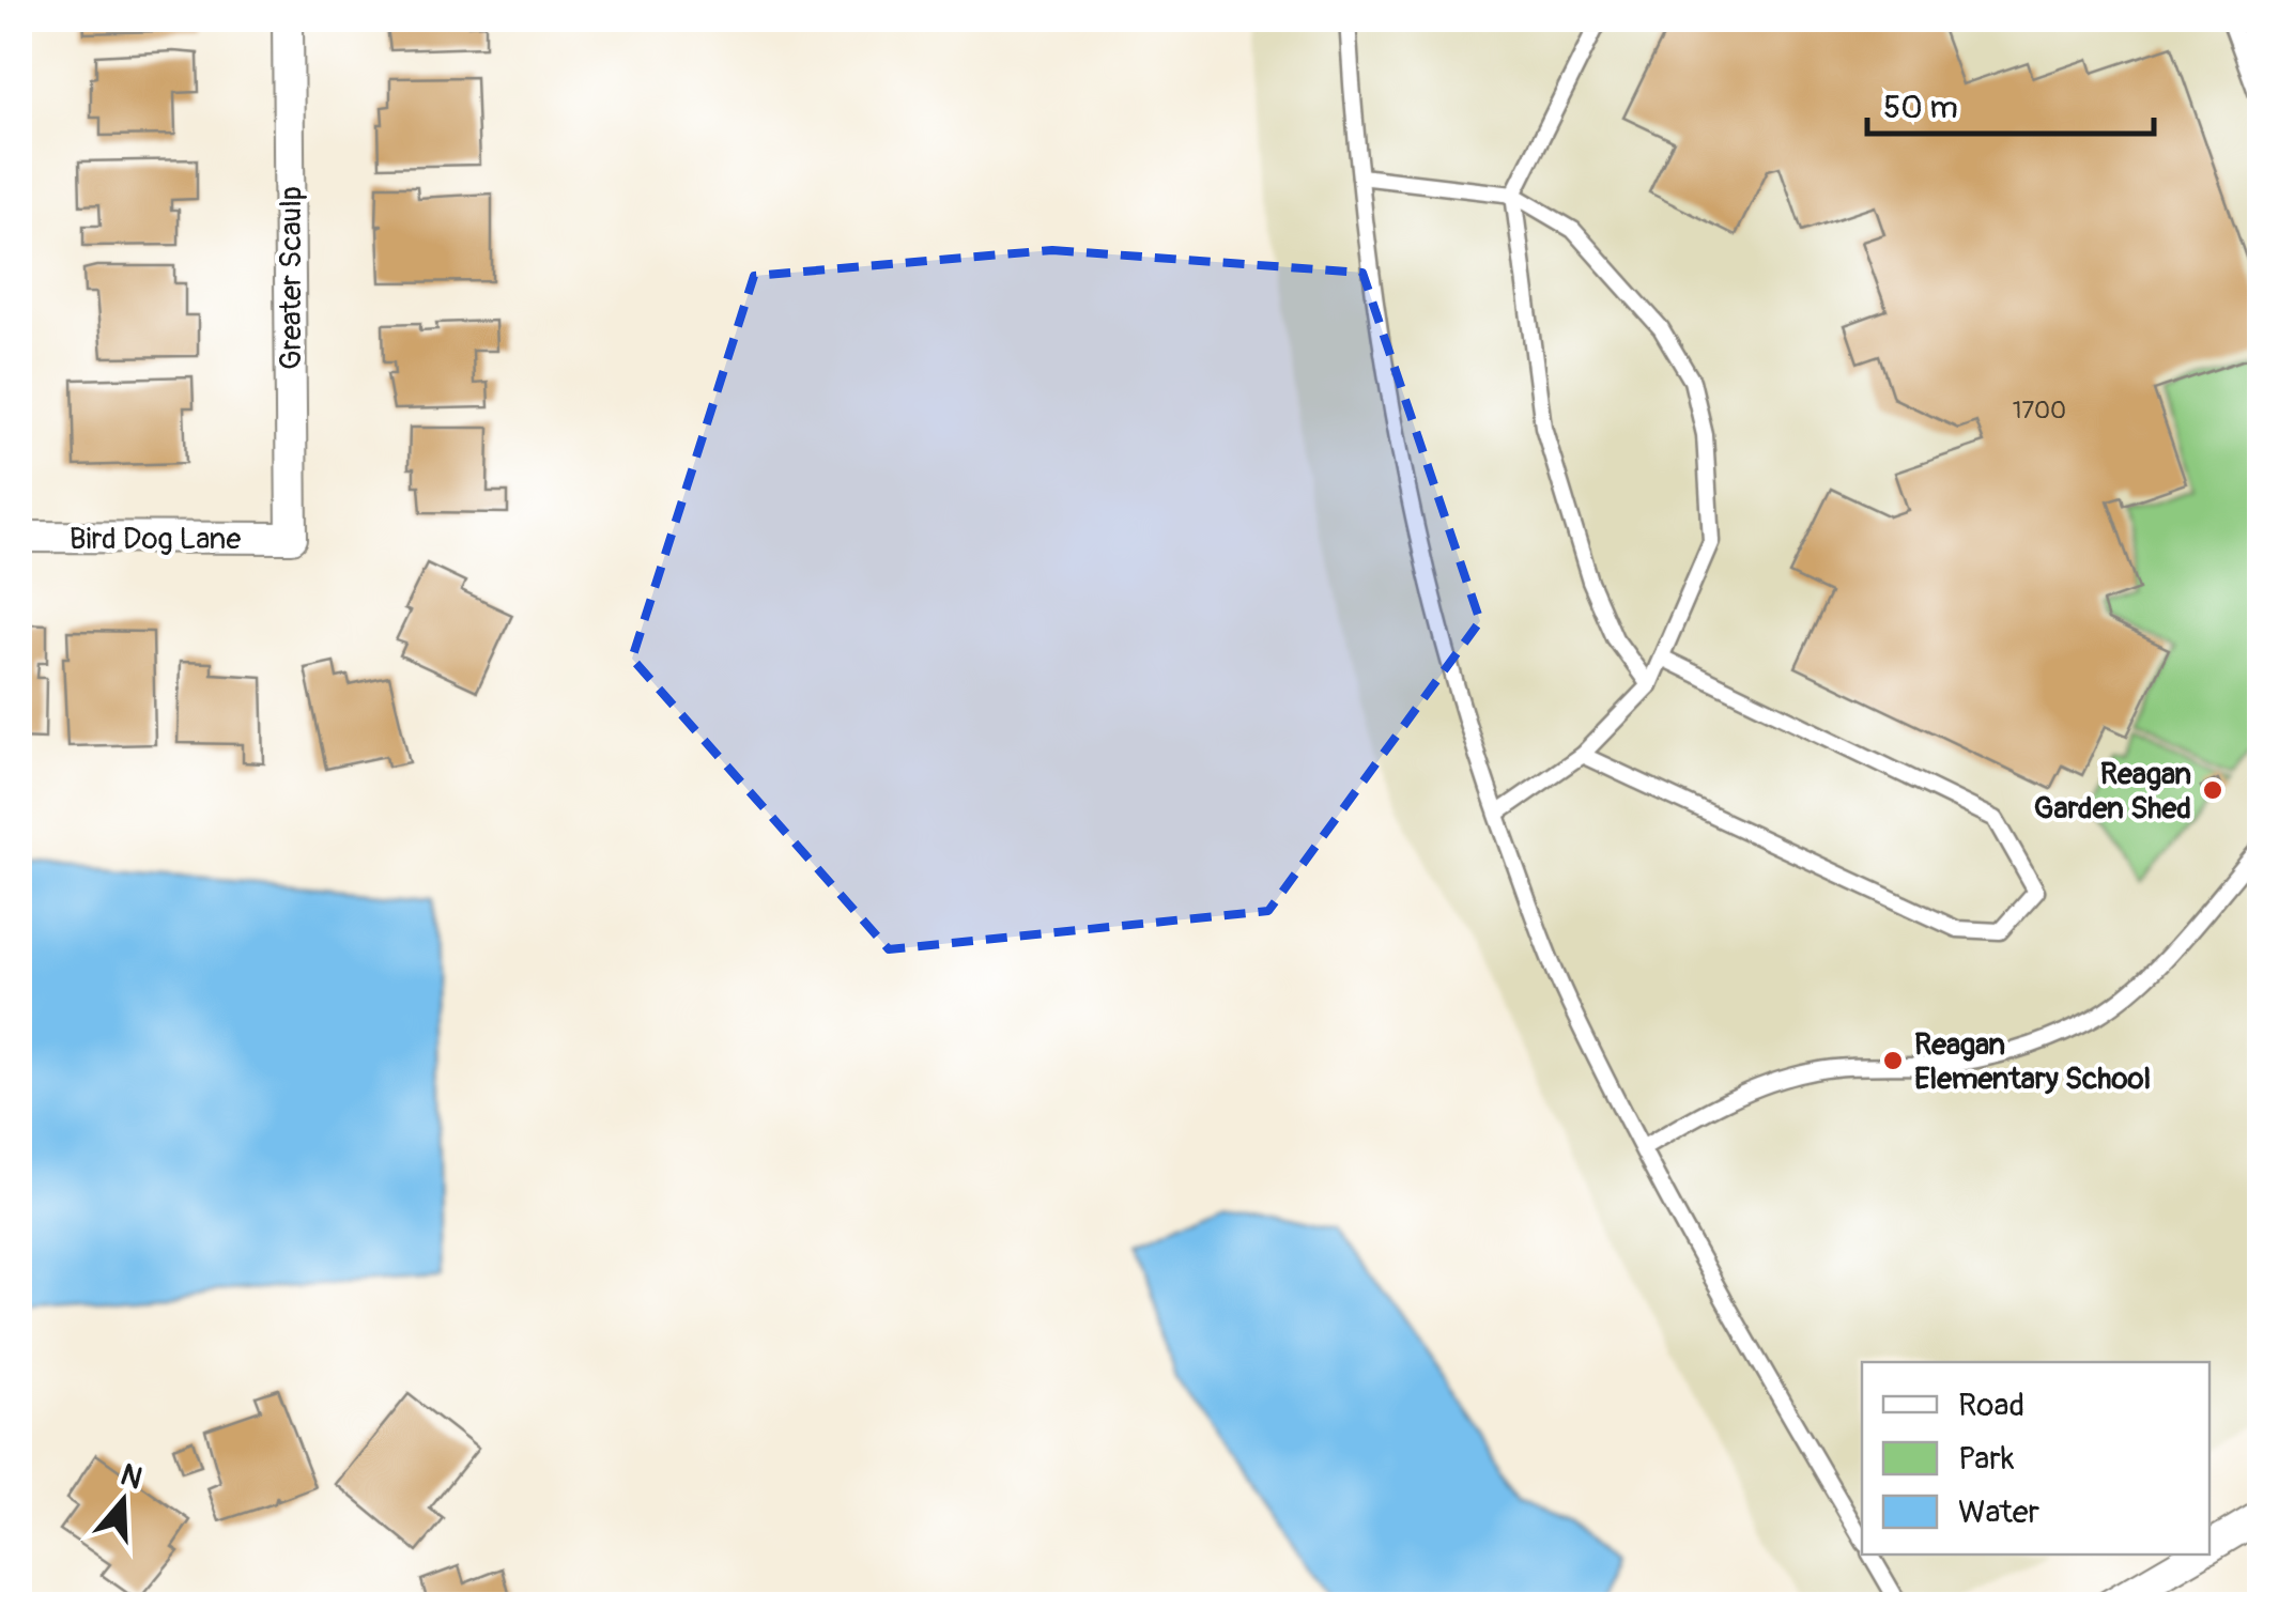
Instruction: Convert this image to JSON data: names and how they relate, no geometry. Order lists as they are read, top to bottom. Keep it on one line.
{"streets":{"street":["Greater Scaulp","Bird Dog Lane"]},"crossings":[["Greater Scaulp","Bird Dog Lane"]],"places":["Reagan Garden Shed","Reagan Elementary School"],"house_numbers":["1700"],"legend":["Road","Park","Water"],"scale_bar":"50 m","north":"top"}
